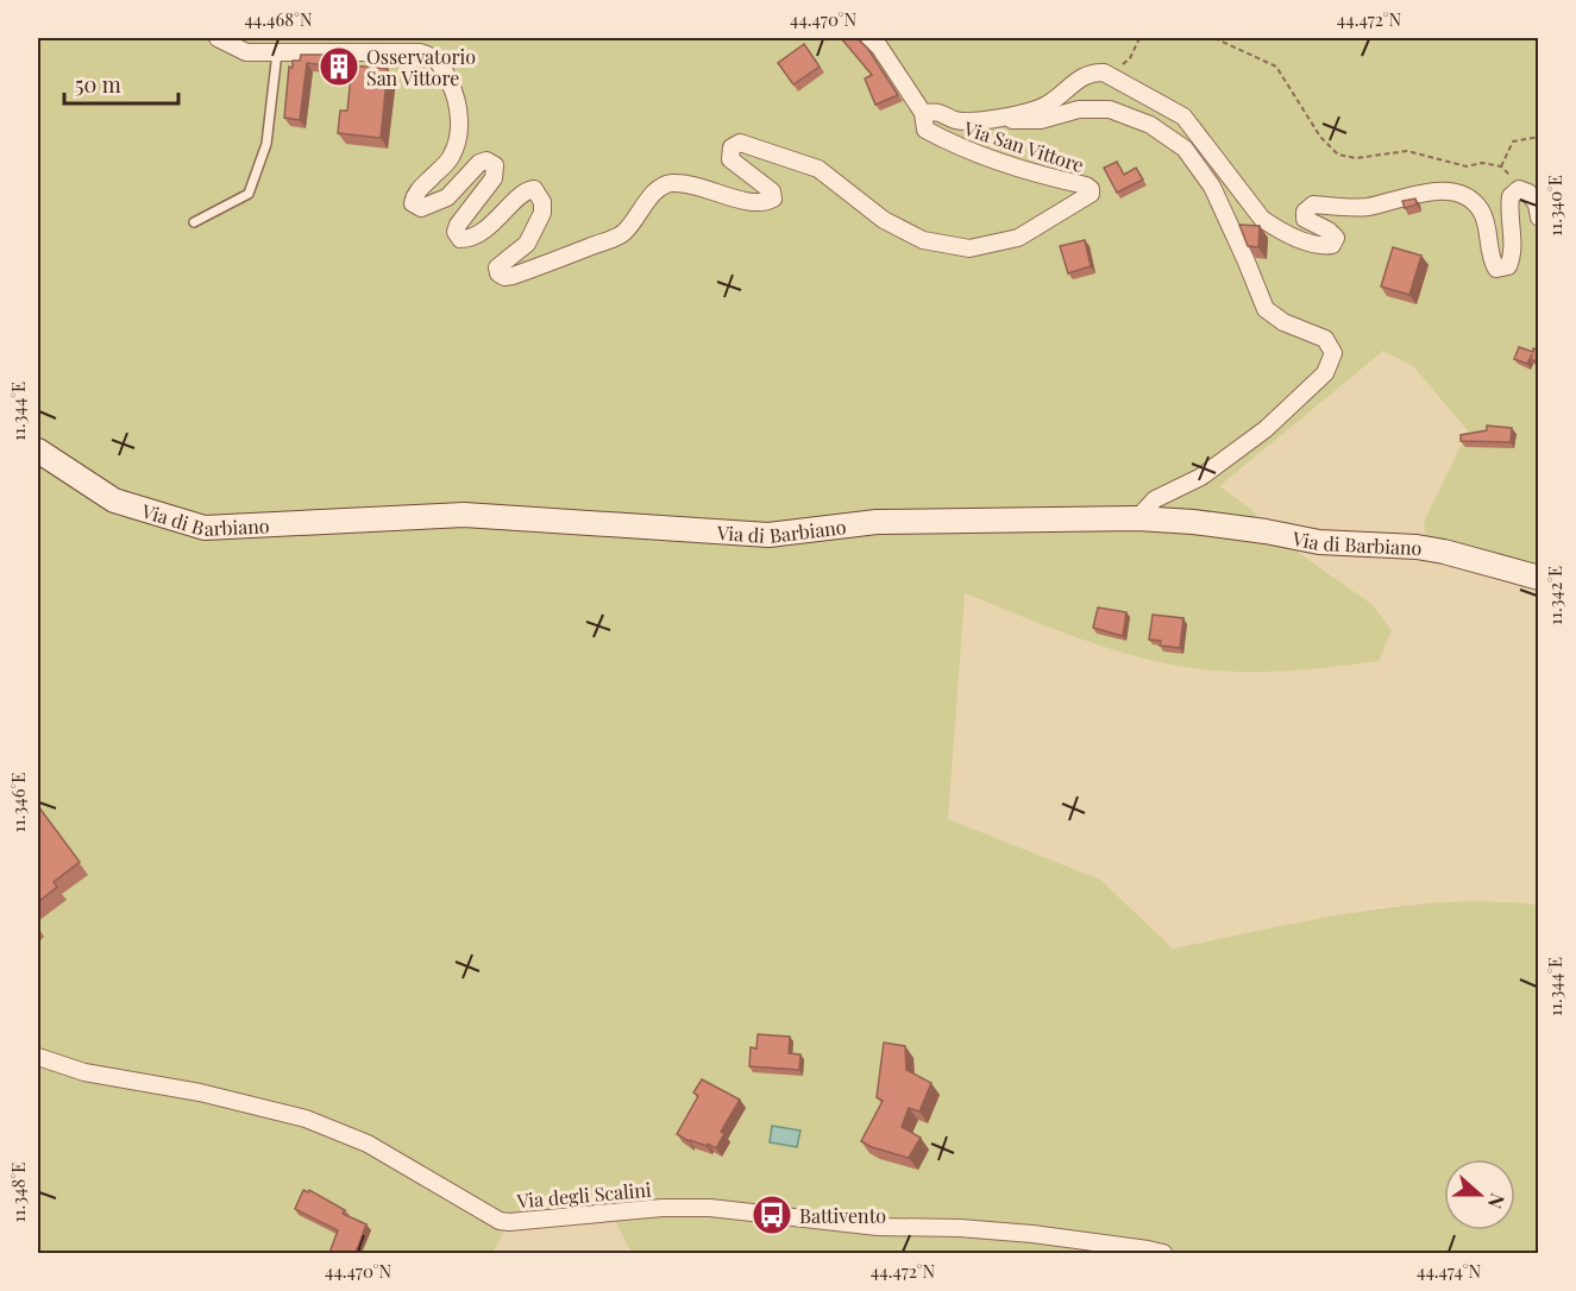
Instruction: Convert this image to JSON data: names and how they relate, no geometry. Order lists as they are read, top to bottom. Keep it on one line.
{"streets":{"street":["Via San Vittore","Via di Barbiano","Via degli Scalini"]},"crossings":[["Via San Vittore","Via di Barbiano"]],"places":{"building":["Osservatorio San Vittore"],"bus stop":["Battivento"]},"scale_bar":"50 m","north":"right","coordinates":["44.468°N","44.470°N","44.472°N","11.340°E","11.344°E","11.342°E","11.346°E","11.348°E","44.474°N"]}
